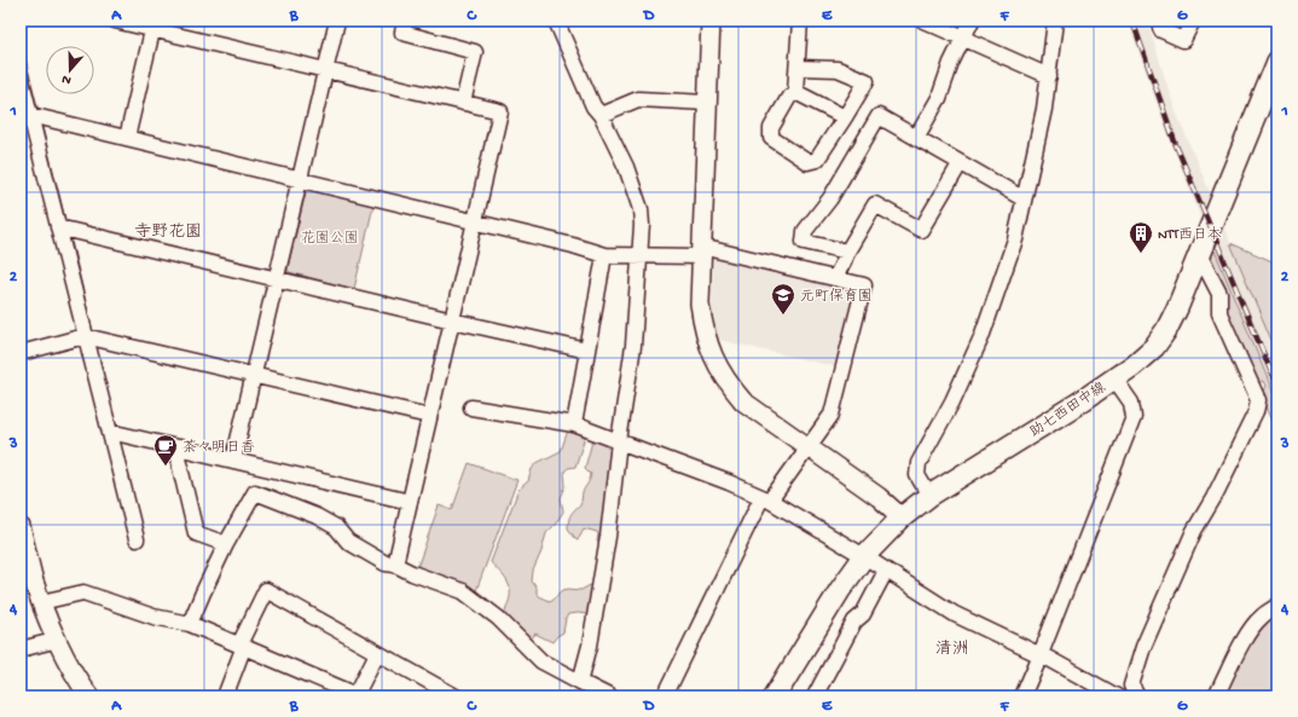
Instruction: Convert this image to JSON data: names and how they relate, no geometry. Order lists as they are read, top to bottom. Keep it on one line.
{"streets":{"main road":["助七西田中線"]},"districts":["寺野花園","清洲"],"parks":["花園公園"],"places":{"building":["NTT西日本"],"school or university":["元町保育園"],"cafe":["茶々明日香"]},"north":"bottom","grid":{"columns":["A","B","C","D","E","F","G"],"rows":["1","2","3","4"]}}
